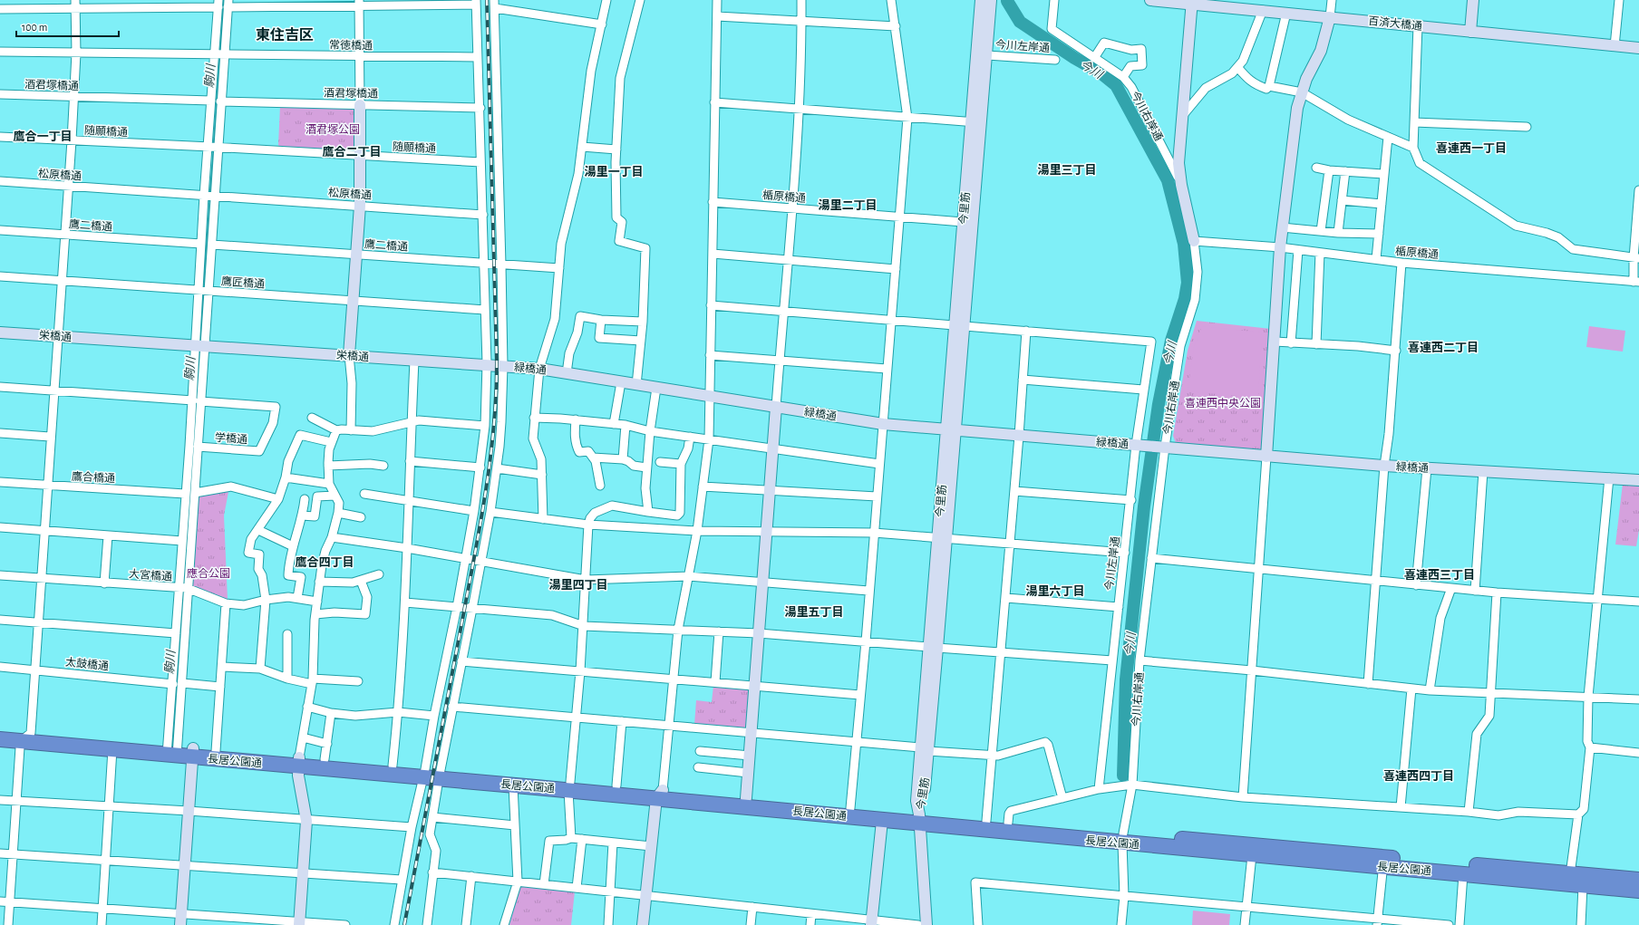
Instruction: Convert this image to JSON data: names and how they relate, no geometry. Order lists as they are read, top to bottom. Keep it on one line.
{"streets":{"highway":["長居公園通"],"street":["百済大橋通","常徳橋通","今川左岸通","酒君塚橋通","今川右岸通","随願橋通","松原橋通","楯原橋通","今里筋","鷹二橋通","鷹匠橋通","栄橋通","緑橋通","学橋通","鷹合橋通","大宮橋通","太鼓橋通"]},"crossings":[["今川左岸通","今里筋"],["今川左岸通","緑橋通"],["今川右岸通","楯原橋通"],["今川右岸通","緑橋通"],["今川右岸通","長居公園通"],["楯原橋通","今里筋"],["今里筋","緑橋通"],["今里筋","長居公園通"],["栄橋通","緑橋通"]],"districts":["東住吉区","鷹合一丁目","喜連西一丁目","鷹合二丁目","湯里三丁目","湯里一丁目","湯里二丁目","喜連西二丁目","鷹合四丁目","喜連西三丁目","湯里四丁目","湯里六丁目","湯里五丁目","喜連西四丁目"],"water":["今川","駒川"],"parks":["酒君塚公園","喜連西中央公園","應合公園"],"scale_bar":"100 m"}
